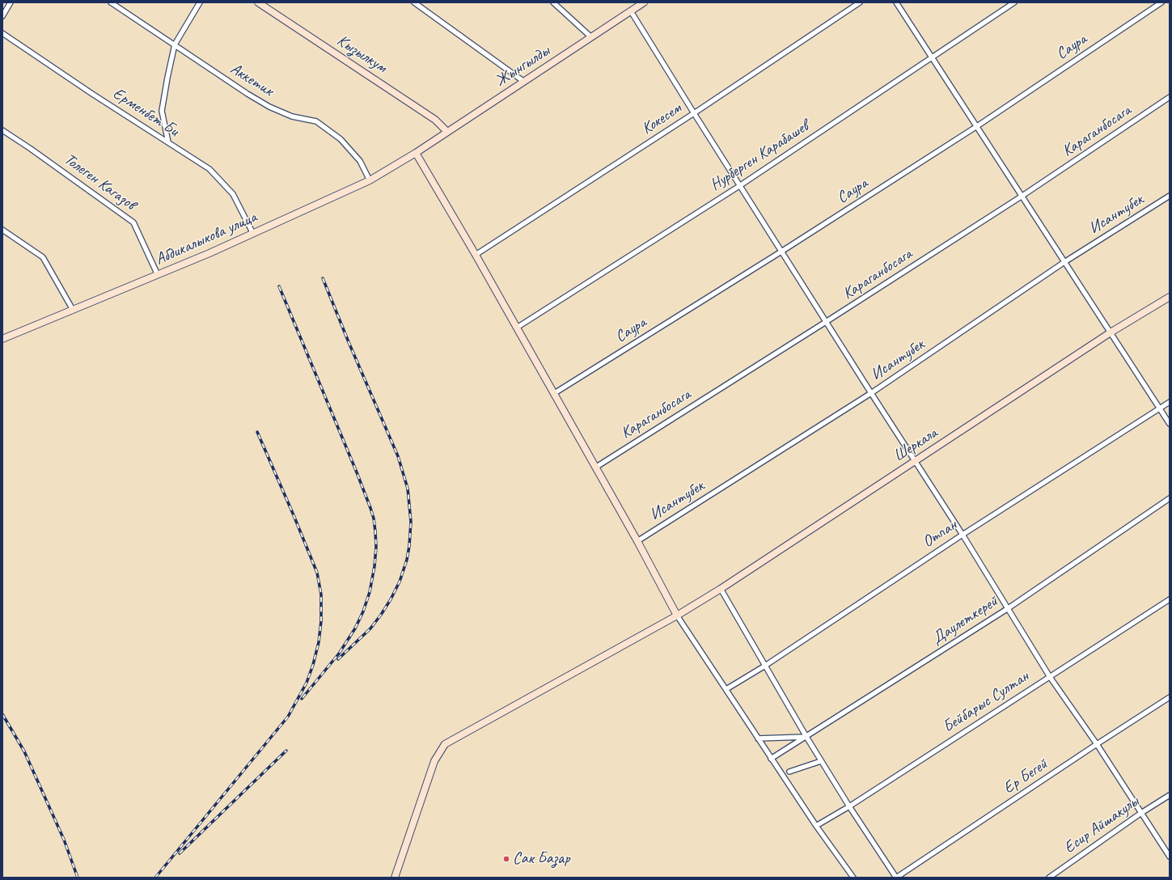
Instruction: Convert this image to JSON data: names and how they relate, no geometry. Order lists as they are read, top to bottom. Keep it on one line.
{"streets":{"street":["Саура","Кызылкум","Жынгылды","Аккетик","Ерменбет Би","Кокесем","Караганбосага","Нурберген Карабашев","Толеген Кагазов","Исантубек","Абдикалыкова улица","Шеркала","Отпан","Даулеткерей","Бейбарыс Султан","Ер Бегей","Есир Айшакулы"]},"crossings":[["Кызылкум","Жынгылды"],["Жынгылды","Абдикалыкова улица"],["Аккетик","Абдикалыкова улица"],["Ерменбет Би","Абдикалыкова улица"],["Толеген Кагазов","Абдикалыкова улица"]],"places":["Сак Базар"]}
